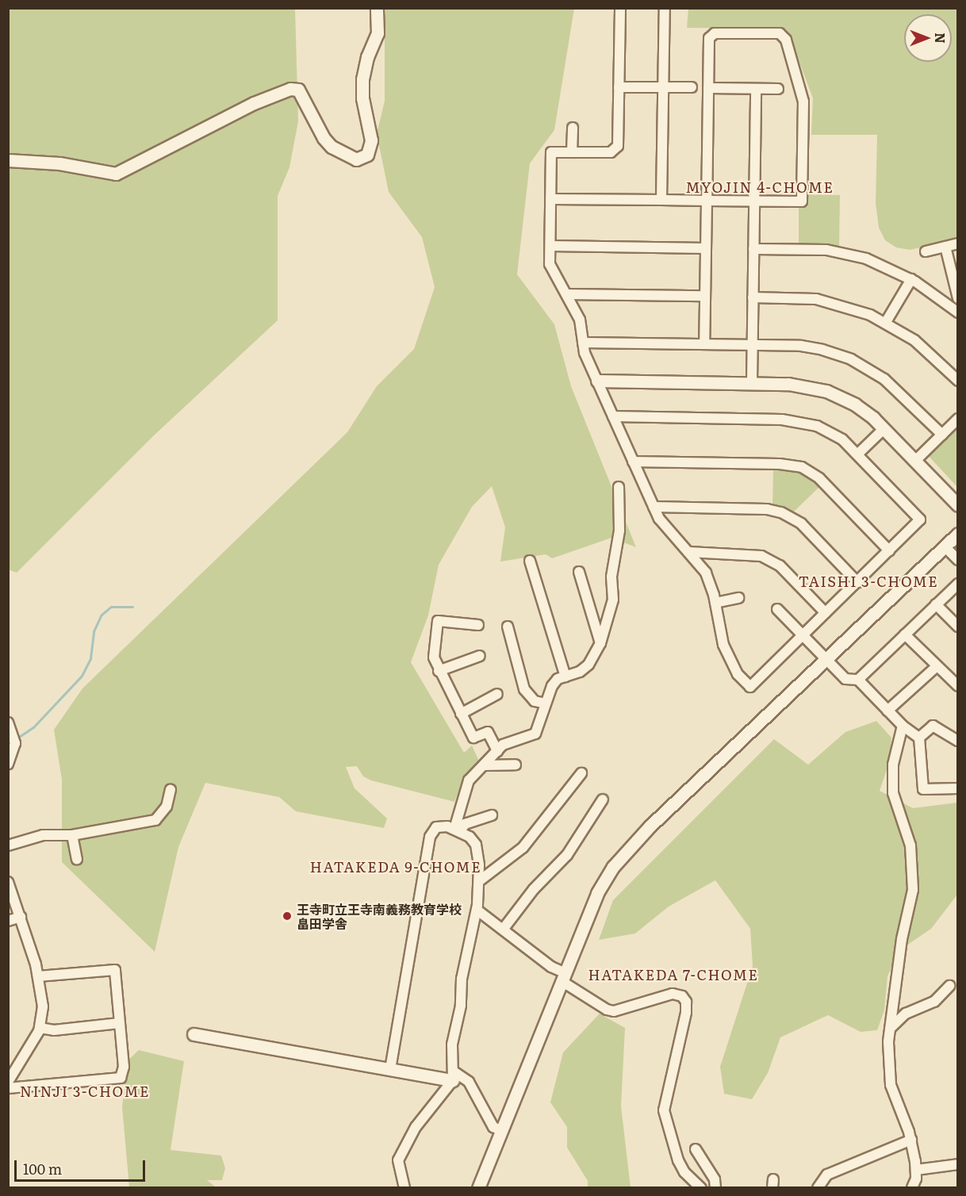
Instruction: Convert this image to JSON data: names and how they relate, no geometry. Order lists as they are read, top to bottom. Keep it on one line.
{"districts":["MYOJIN 4-CHOME","TAISHI 3-CHOME","HATAKEDA 9-CHOME","HATAKEDA 7-CHOME","NINJI 3-CHOME"],"places":["王寺町立王寺南義務教育学校 畠田学舎"],"scale_bar":"100 m","north":"right"}
